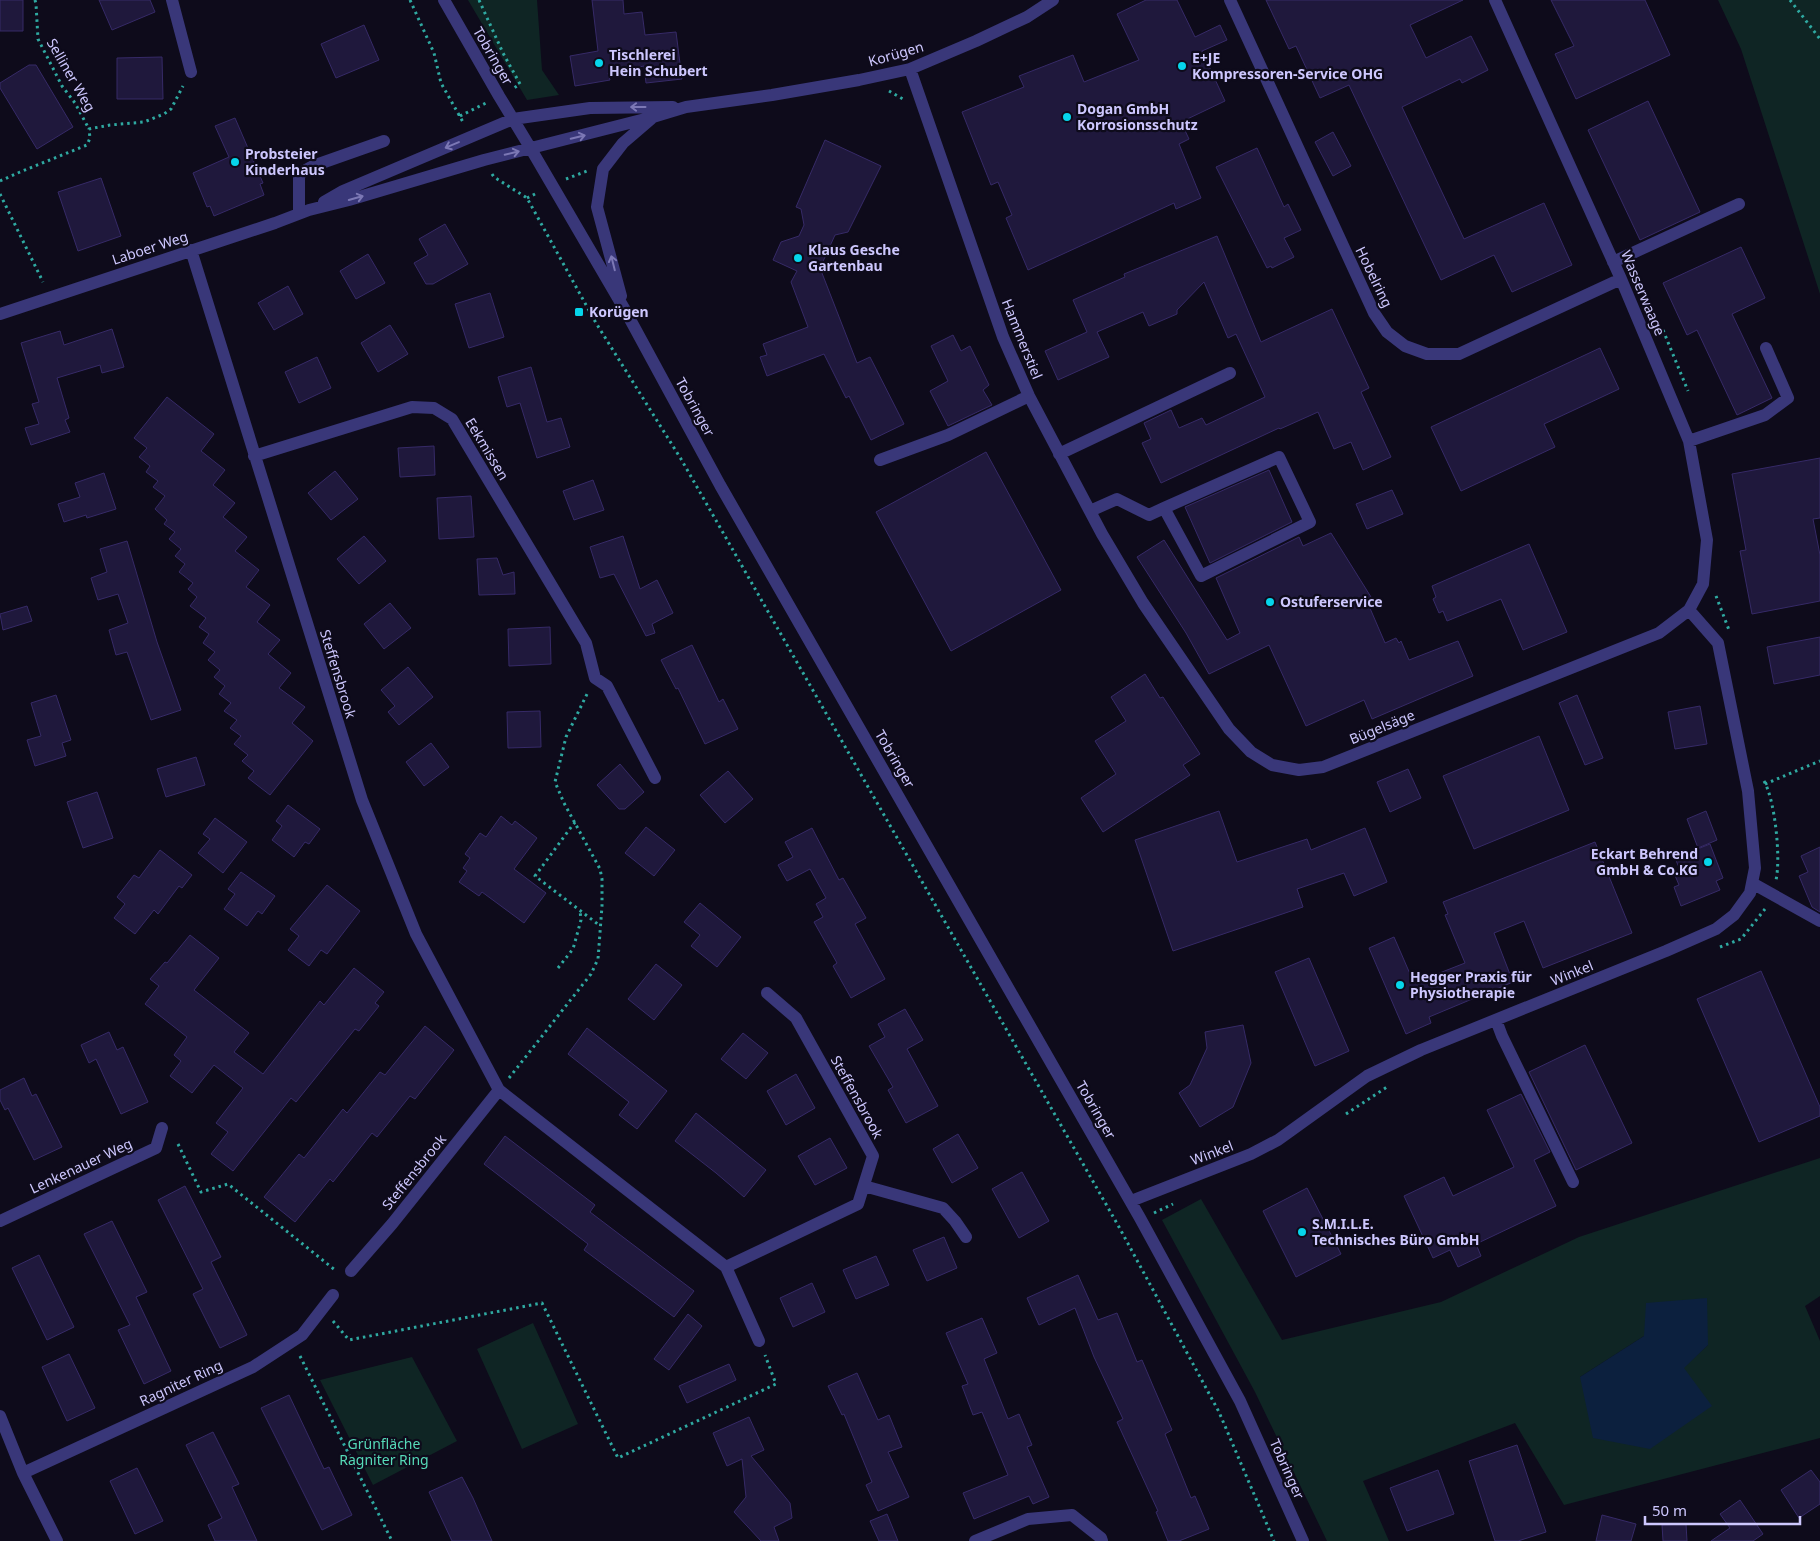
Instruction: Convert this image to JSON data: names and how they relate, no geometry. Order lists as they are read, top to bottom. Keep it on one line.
{"streets":{"street":["Korügen","Tobringer","Laboer Weg","Hobelring","Wasserwaage","Hammerstiel","Eekmissen","Steffensbrook","Bügelsäge","Winkel","Lenkenauer Weg","Ragniter Ring"],"path":["Selliner Weg"]},"crossings":[["Korügen","Tobringer"],["Korügen","Laboer Weg"],["Korügen","Hammerstiel"],["Tobringer","Laboer Weg"],["Tobringer","Winkel"],["Laboer Weg","Steffensbrook"],["Hobelring","Wasserwaage"],["Wasserwaage","Bügelsäge"],["Wasserwaage","Winkel"],["Hammerstiel","Bügelsäge"],["Eekmissen","Steffensbrook"],["Bügelsäge","Winkel"]],"parks":["Grünfläche Ragniter Ring"],"places":{"other":["Tischlerei Hein Schubert","E+JE Kompressoren-Service OHG","Dogan GmbH Korrosionsschutz","Probsteier Kinderhaus","Klaus Gesche Gartenbau","Ostuferservice","Eckart Behrend GmbH & Co.KG","Hegger Praxis für Physiotherapie","S.M.I.L.E. Technisches Büro GmbH"],"transit":["Korügen"]},"scale_bar":"50 m"}
